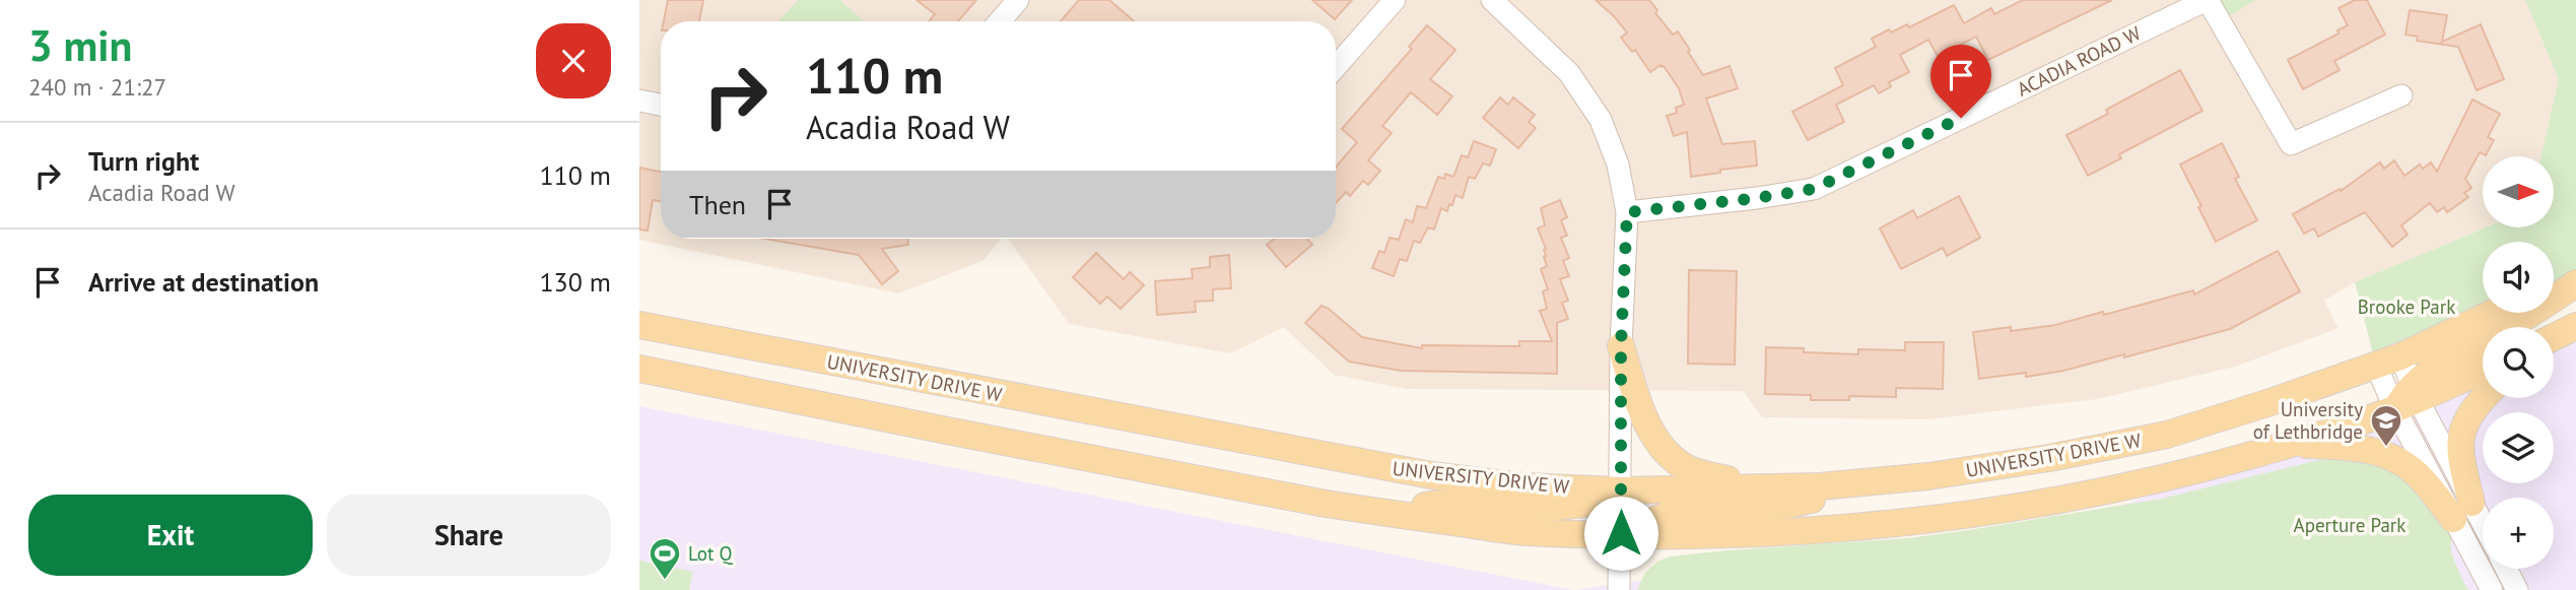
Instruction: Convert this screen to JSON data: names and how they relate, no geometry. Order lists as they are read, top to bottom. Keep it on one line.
{"streets":{"main road":["UNIVERSITY DRIVE W"],"street":["ACADIA ROAD W"]},"parks":["Brooke Park","Aperture Park"],"places":{"school or university":["University of Lethbridge"],"sports":["Lot Q"]},"north":"right","page":{"heading":["3 min","240 m · 21:27"],"turn":["110 m","Acadia Road W"],"list":[{"name":"Turn right","note":"Acadia Road W","value":"110 m"},{"name":"Arrive at destination","value":"130 m"}],"map_buttons":"+","then":"Then","buttons":["Exit","Share"]}}
